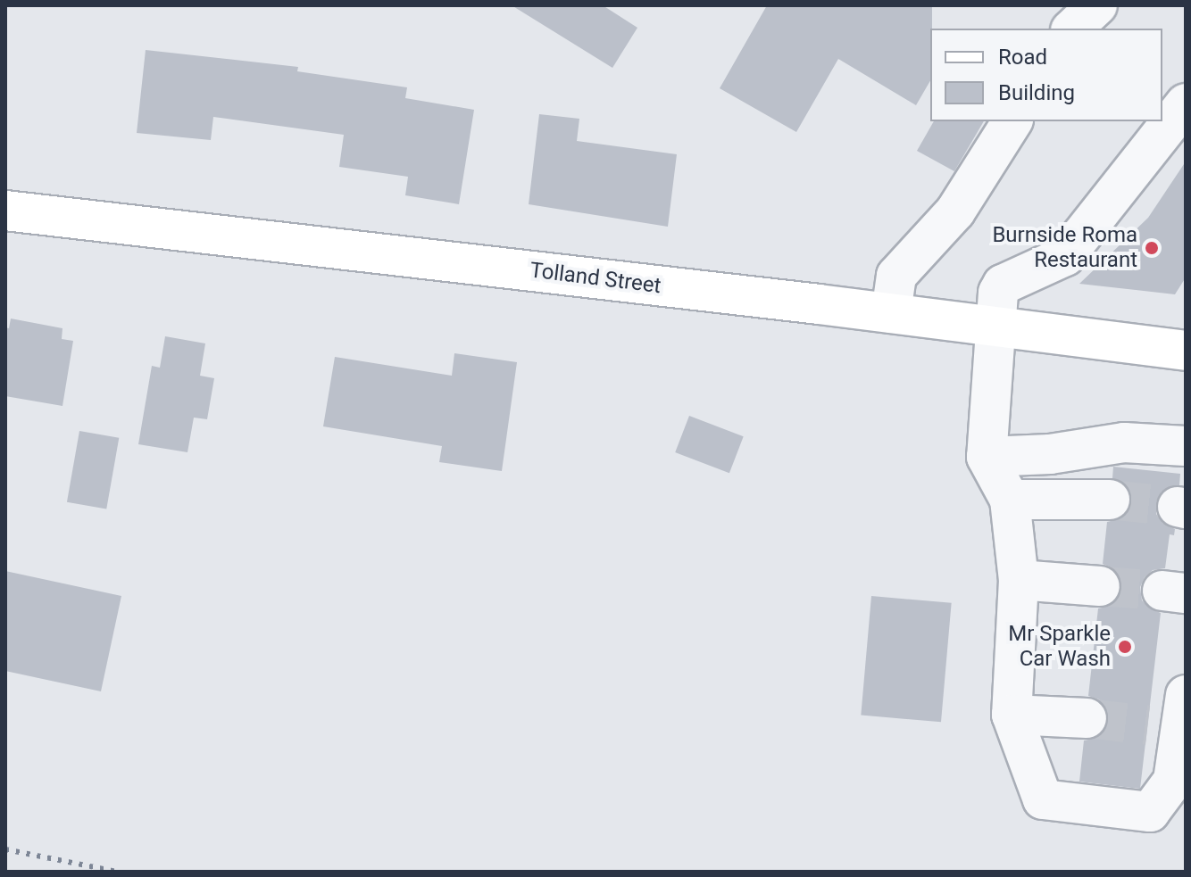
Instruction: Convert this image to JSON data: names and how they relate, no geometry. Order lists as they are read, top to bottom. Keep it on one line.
{"streets":{"main road":["Tolland Street"]},"places":["Burnside Roma Restaurant","Mr Sparkle Car Wash"],"legend":["Road","Building"]}
